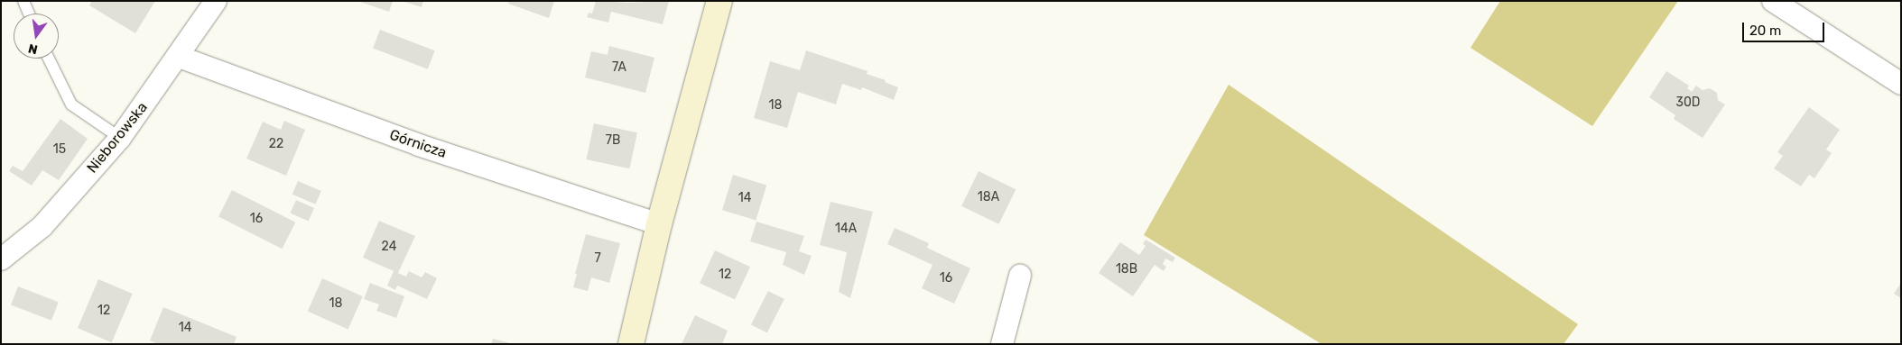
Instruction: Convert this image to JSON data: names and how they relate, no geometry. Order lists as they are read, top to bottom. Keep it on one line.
{"streets":{"street":["Nieborowska","Górnicza"]},"crossings":[["Nieborowska","Górnicza"]],"house_numbers":["7A","30D","18","7B","22","15","18A","14","16","14A","24","7","18B","12","16","18","12","14"],"scale_bar":"20 m","north":"bottom"}
